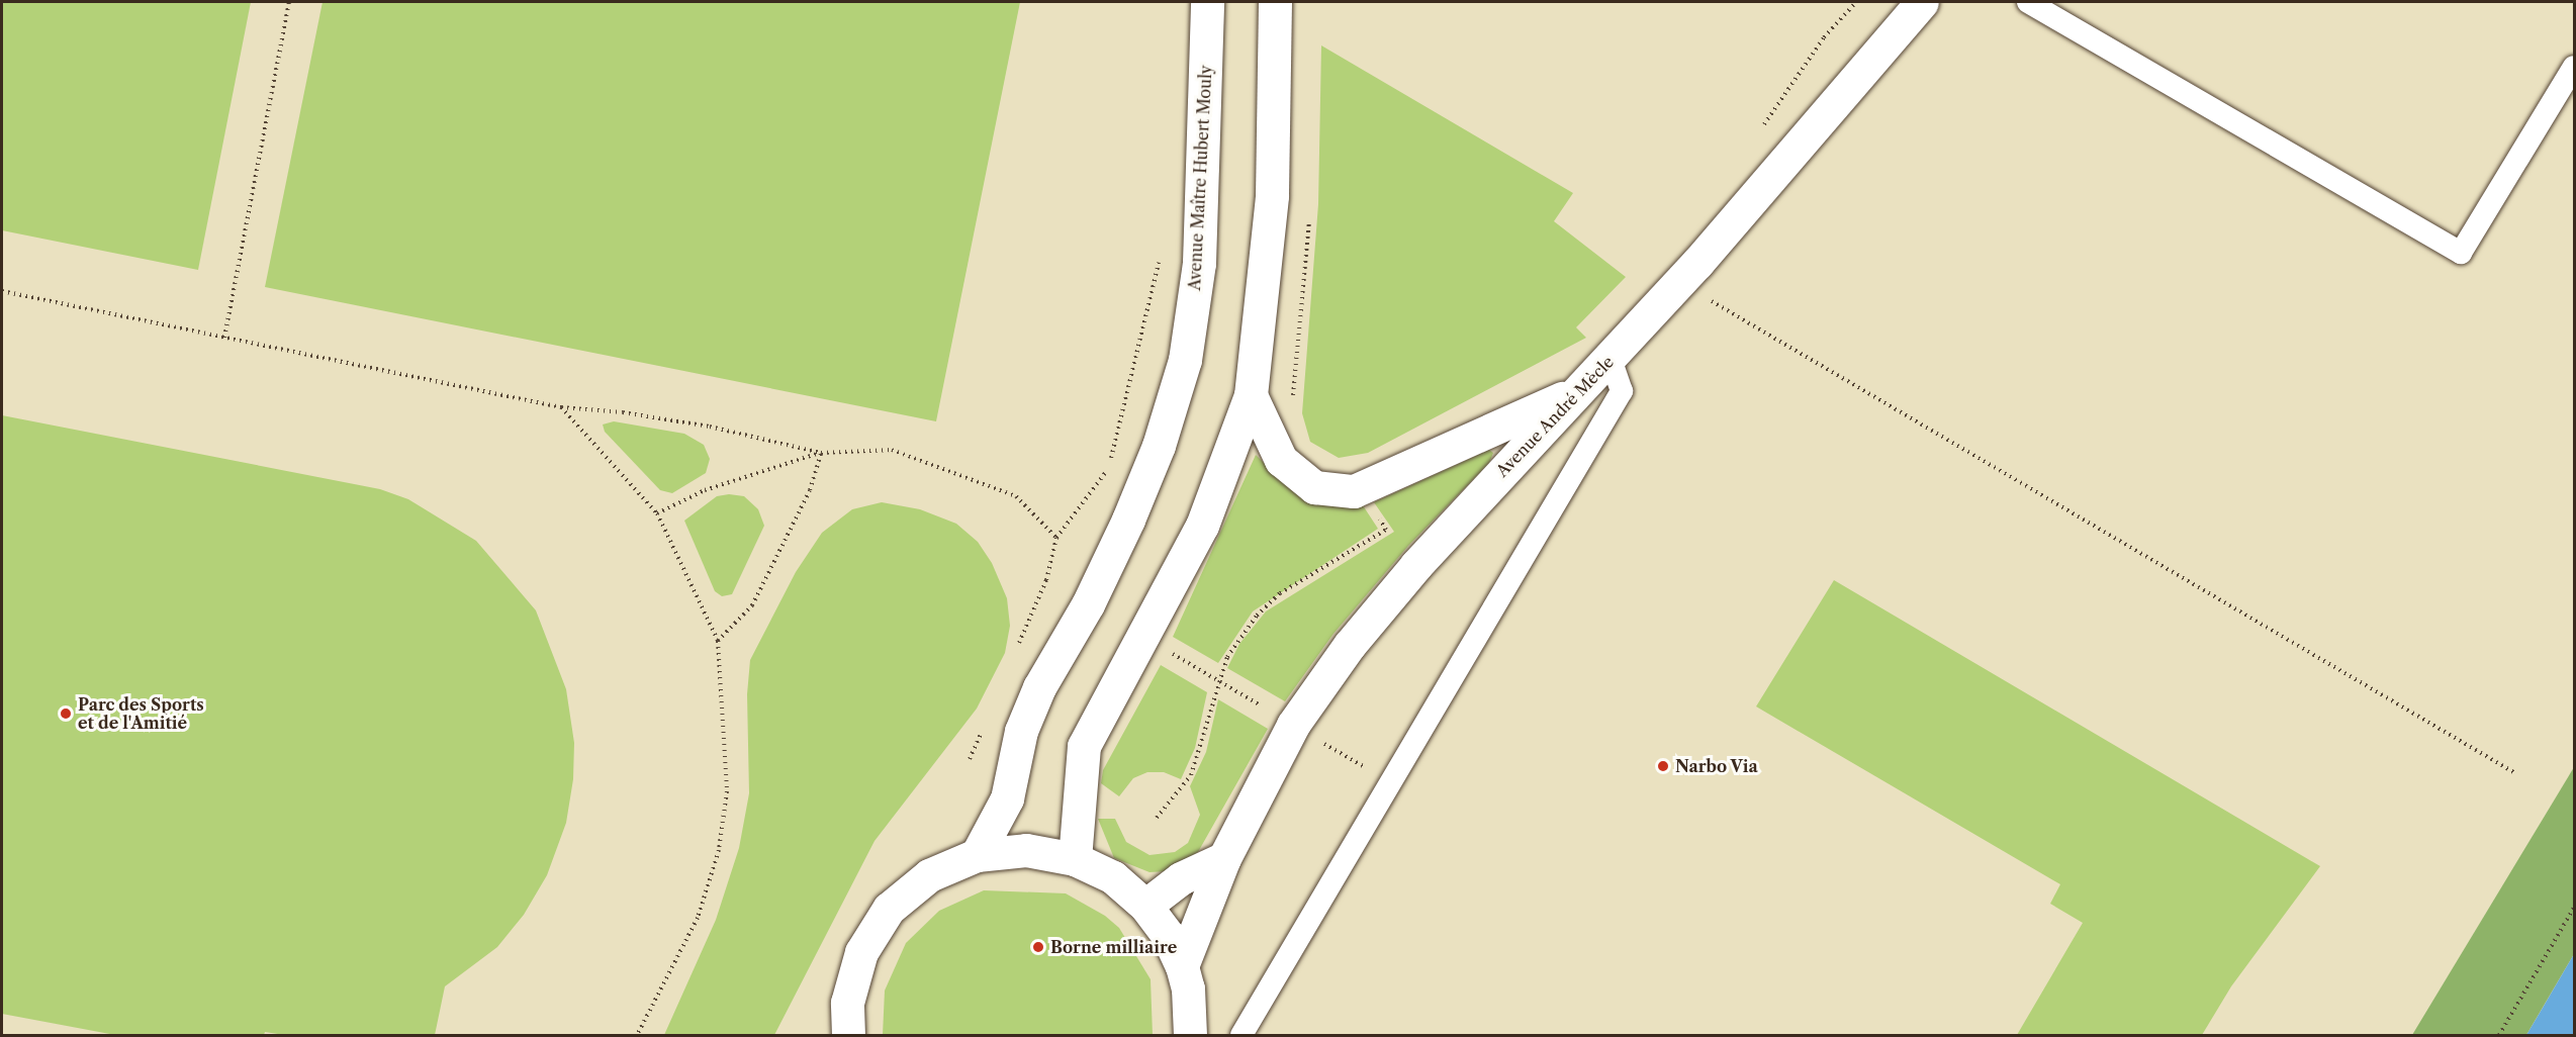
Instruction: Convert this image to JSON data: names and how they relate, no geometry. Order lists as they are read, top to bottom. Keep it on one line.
{"streets":{"main road":["Avenue Maître Hubert Mouly","Avenue André Mècle"]},"places":["Parc des Sports et de l'Amitié","Narbo Via","Borne milliaire"]}
